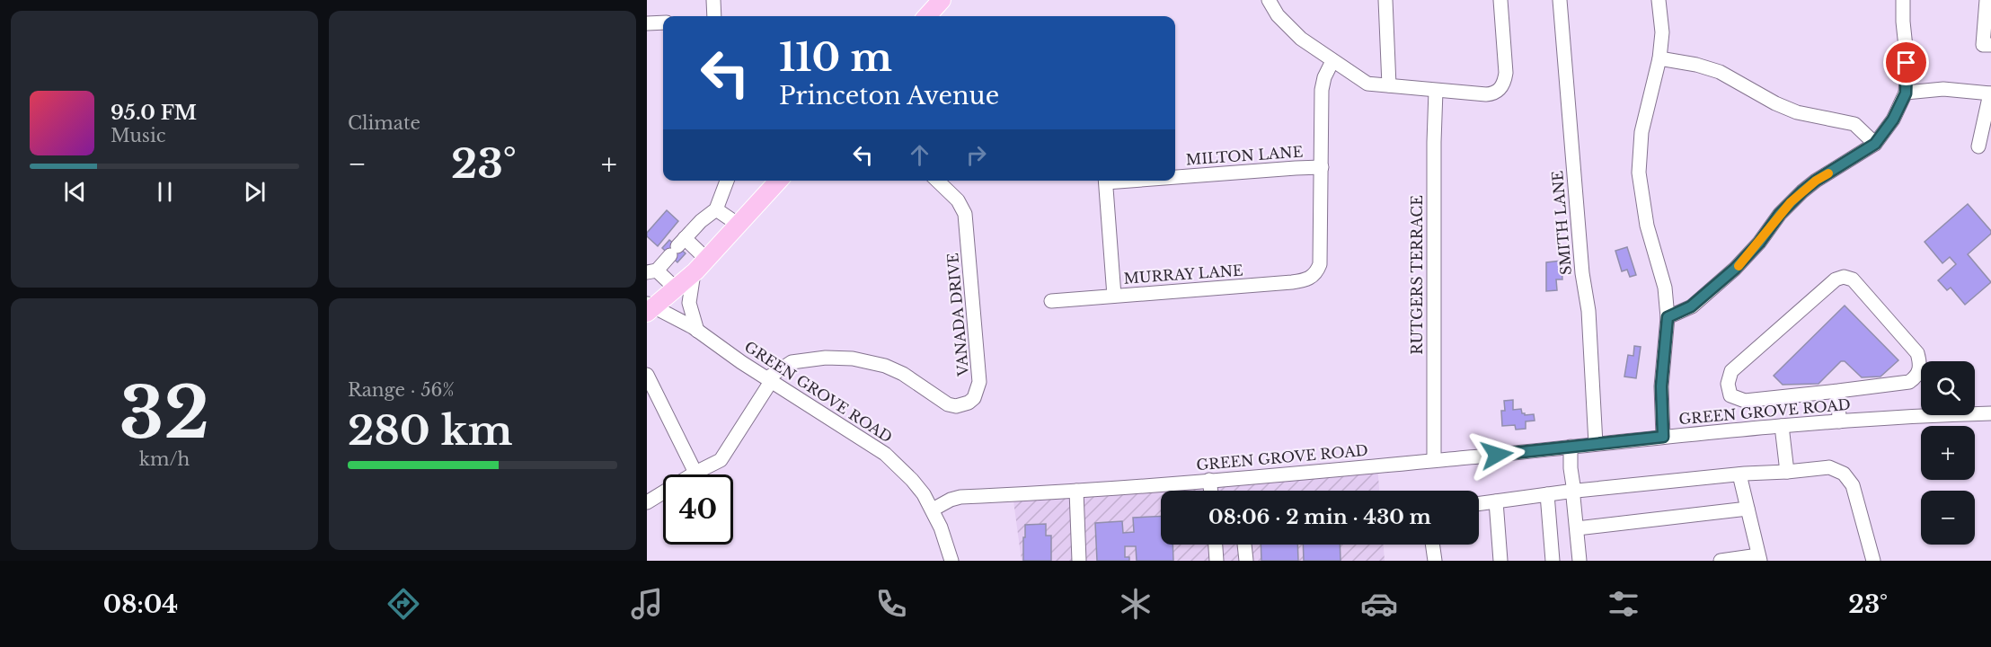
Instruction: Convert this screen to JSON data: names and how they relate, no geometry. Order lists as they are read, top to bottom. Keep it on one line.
{"streets":{"street":["MILTON LANE","SMITH LANE","MURRAY LANE","RUTGERS TERRACE","VANADA DRIVE","GREEN GROVE ROAD"]},"crossings":[["MILTON LANE","MURRAY LANE"],["SMITH LANE","GREEN GROVE ROAD"],["RUTGERS TERRACE","GREEN GROVE ROAD"],["VANADA DRIVE","GREEN GROVE ROAD"]],"page":{"tile":["Climate",["32","km/h"],["Range · 56%","280 km"]],"turn":["110 m","Princeton Avenue"],"song":["95.0 FM","Music"],"heat":["−","23°","+"],"map_buttons":["+","−"],"limit":"40","trip":"08:06 · 2 min · 430 m","tabs":["08:04","23°"]}}
